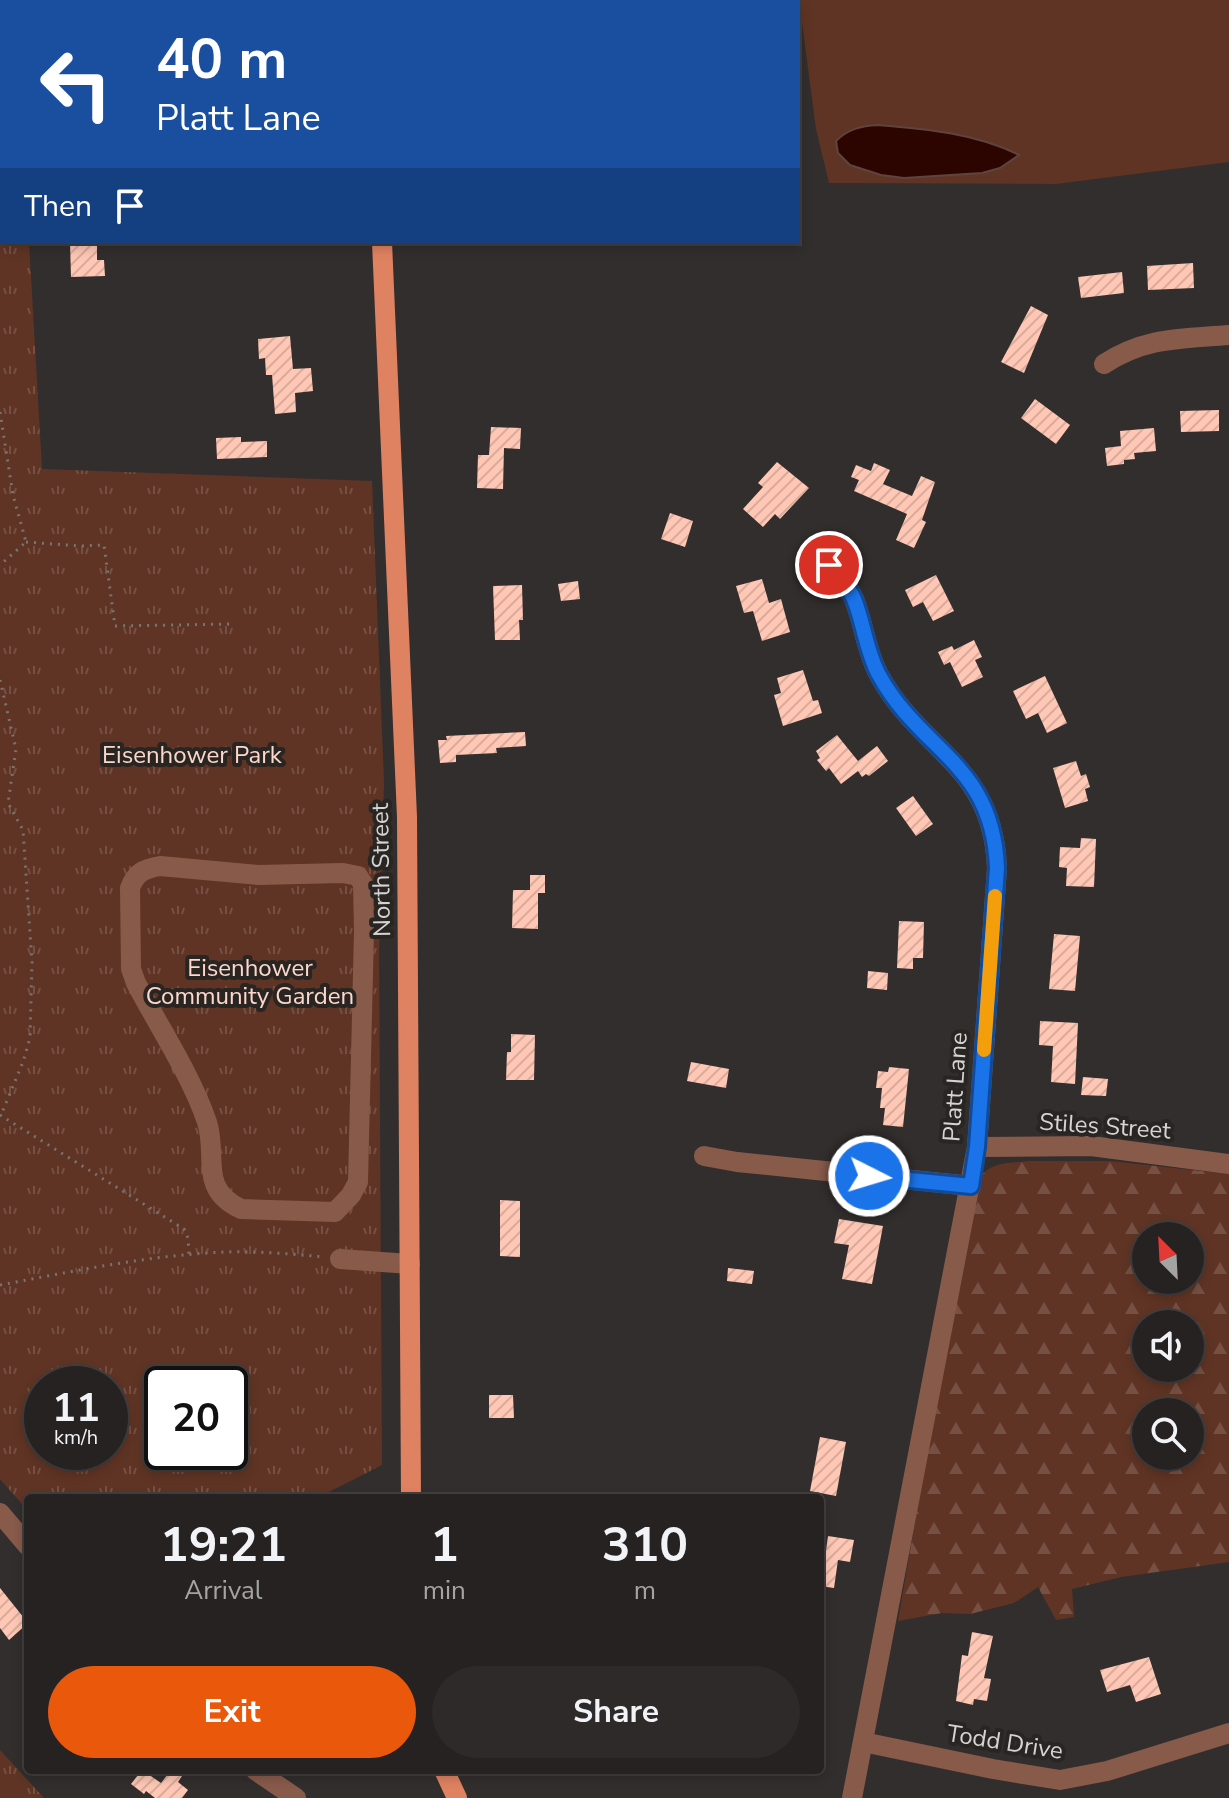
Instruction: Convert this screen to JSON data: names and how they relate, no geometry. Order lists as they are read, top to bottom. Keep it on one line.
{"streets":{"main road":["North Street"],"street":["Platt Lane","Stiles Street","Todd Drive"]},"crossings":[["Platt Lane","Stiles Street"],["Platt Lane","Todd Drive"]],"parks":["Eisenhower Park","Eisenhower Community Garden"],"north":"top left","page":{"turn":["40 m","Platt Lane"],"then":"Then","speed":"11 km/h","limit":"20","eta":["19:21","Arrival","1","min","310","m"],"buttons":["Exit","Share"]}}
